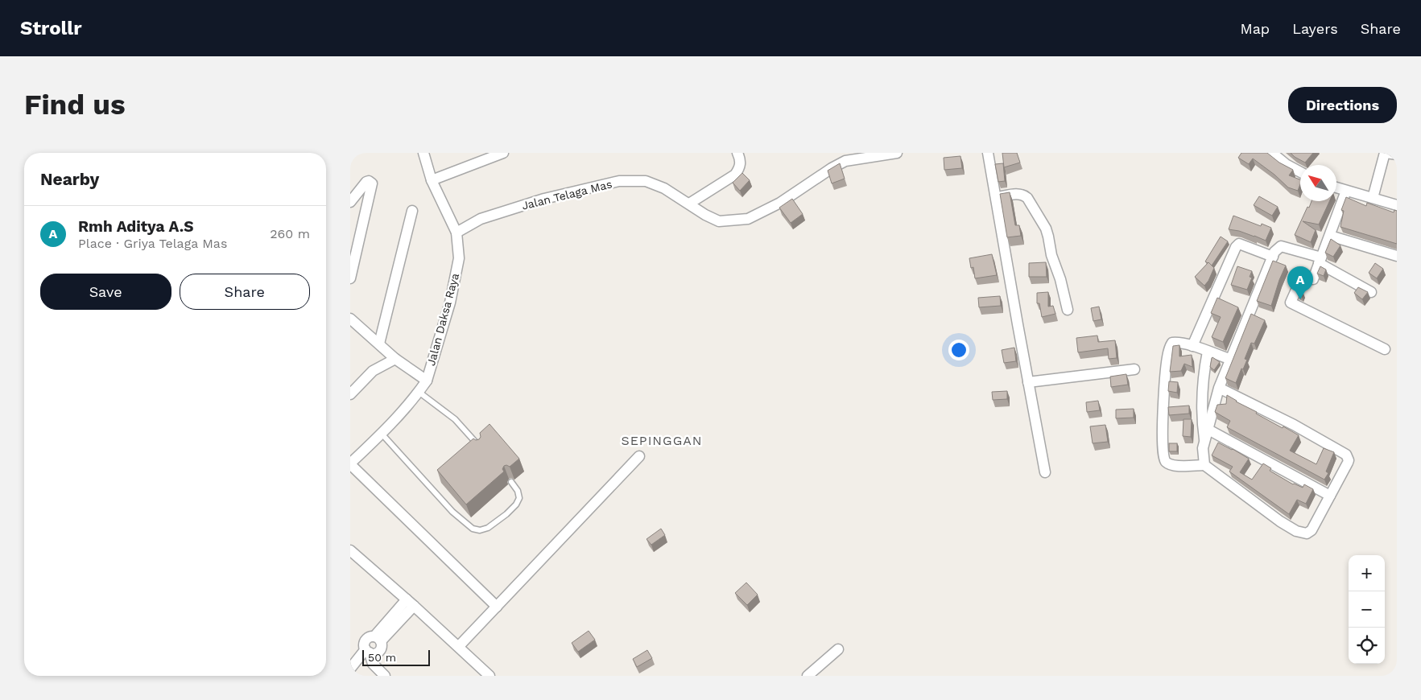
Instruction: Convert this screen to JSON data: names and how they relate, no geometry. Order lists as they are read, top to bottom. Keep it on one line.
{"streets":{"street":["Jalan Telaga Mas","Jalan Daksa Raya"]},"crossings":[["Jalan Telaga Mas","Jalan Daksa Raya"]],"districts":["SEPINGGAN"],"scale_bar":"50 m","north":"top left","page":{"header":"Strollr","nav":["Map","Layers","Share"],"buttons":["Directions",["Save","Share"]],"title":"Find us","heading":"Nearby","list":[{"mark":"A","name":"Rmh Aditya A.S","note":"Place · Griya Telaga Mas","value":"260 m"}],"pins":"A","map_buttons":["+","−"],"scale":"50 m"}}
